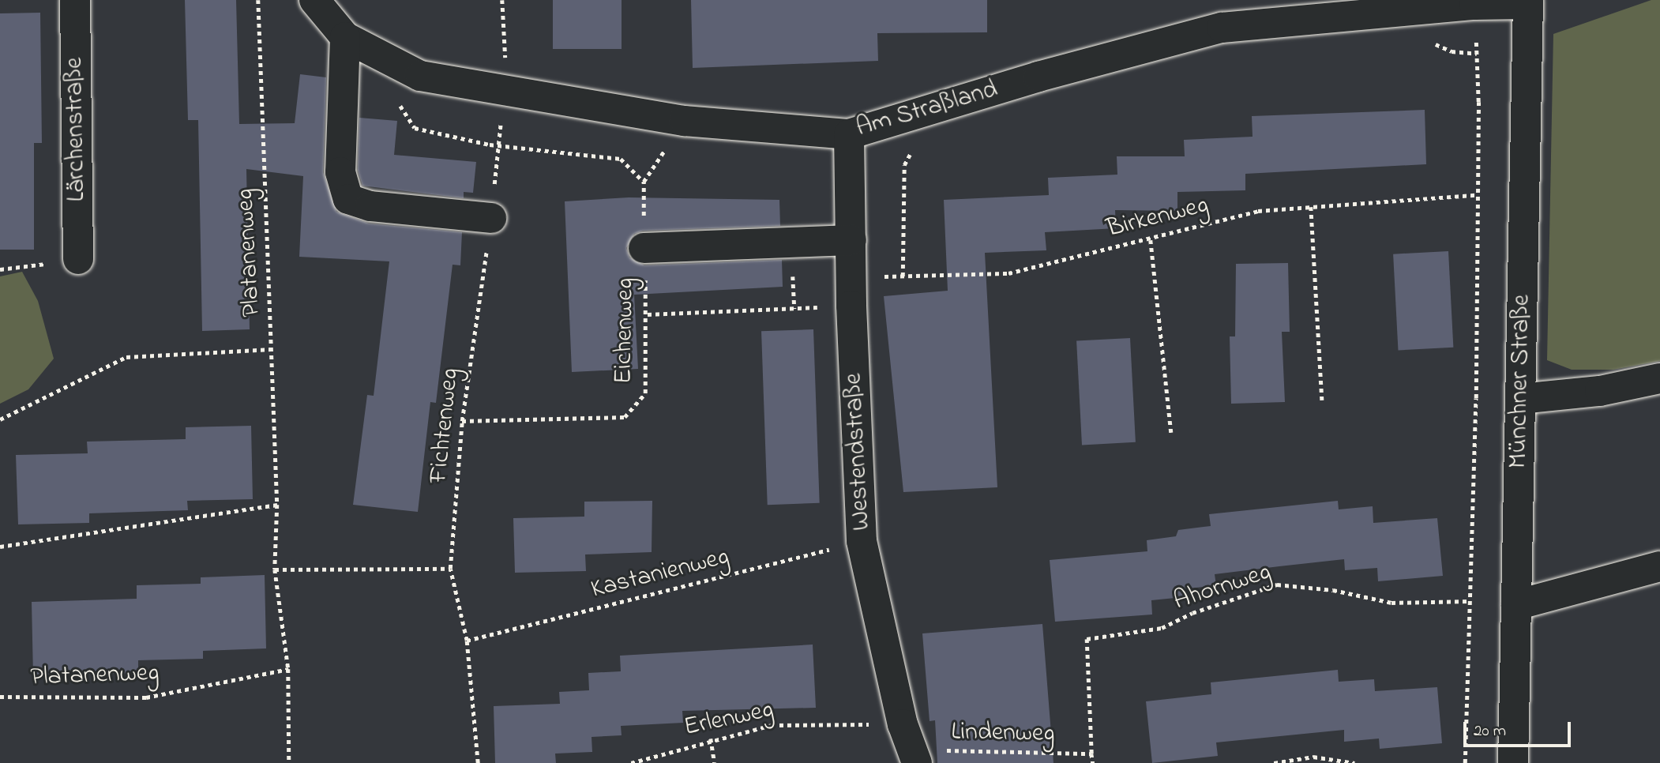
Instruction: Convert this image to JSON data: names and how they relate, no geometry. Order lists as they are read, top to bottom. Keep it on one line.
{"streets":{"street":["Am Straßland","Lärchenstraße","Münchner Straße","Westendstraße"],"path":["Birkenweg","Platanenweg","Eichenweg","Fichtenweg","Kastanienweg","Ahornweg","Erlenweg","Lindenweg"]},"crossings":[["Am Straßland","Münchner Straße"],["Am Straßland","Fichtenweg"],["Am Straßland","Westendstraße"],["Birkenweg","Eichenweg"],["Birkenweg","Westendstraße"],["Eichenweg","Fichtenweg"],["Fichtenweg","Kastanienweg"],["Westendstraße","Kastanienweg"],["Westendstraße","Erlenweg"],["Westendstraße","Lindenweg"],["Ahornweg","Lindenweg"],["Erlenweg","Lindenweg"]],"scale_bar":"20 m"}
